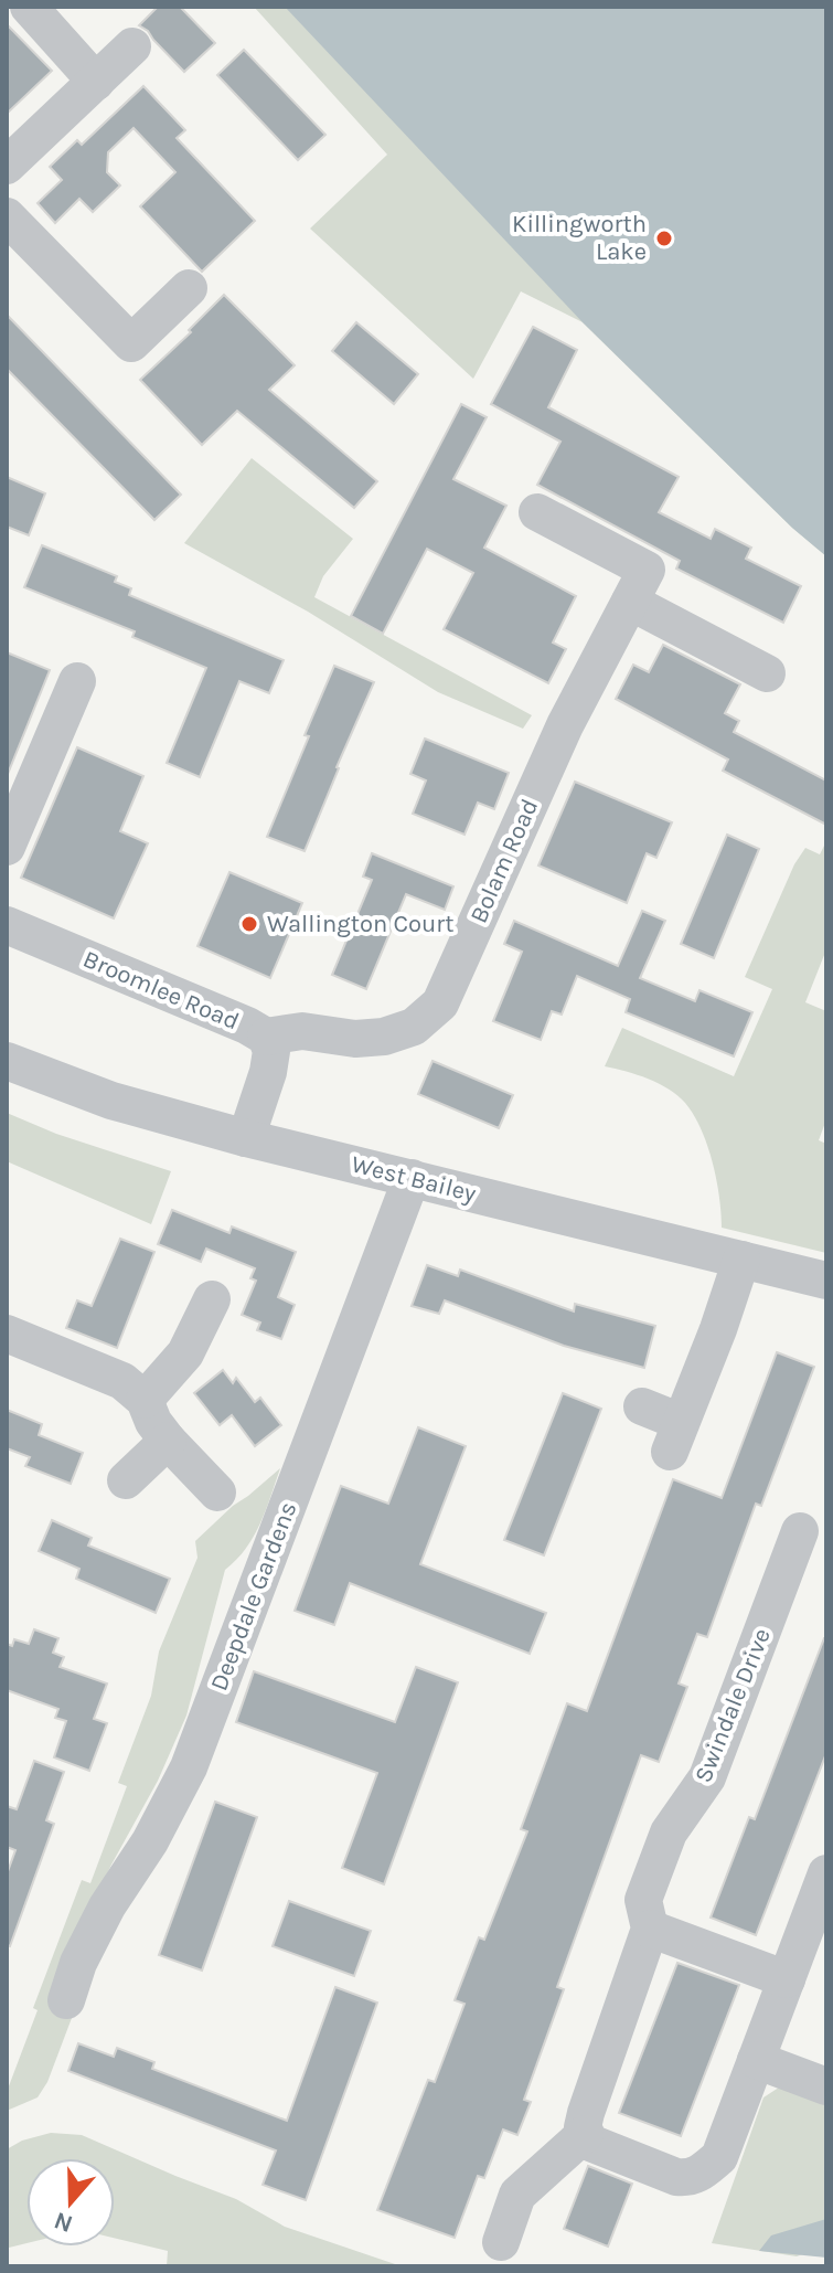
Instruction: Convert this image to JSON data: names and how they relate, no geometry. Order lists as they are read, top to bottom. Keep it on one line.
{"streets":{"street":["Bolam Road","Broomlee Road","West Bailey","Deepdale Gardens","Swindale Drive"]},"crossings":[["Bolam Road","Broomlee Road"],["Broomlee Road","West Bailey"],["West Bailey","Deepdale Gardens"]],"places":["Killingworth Lake","Wallington Court"],"north":"bottom"}
